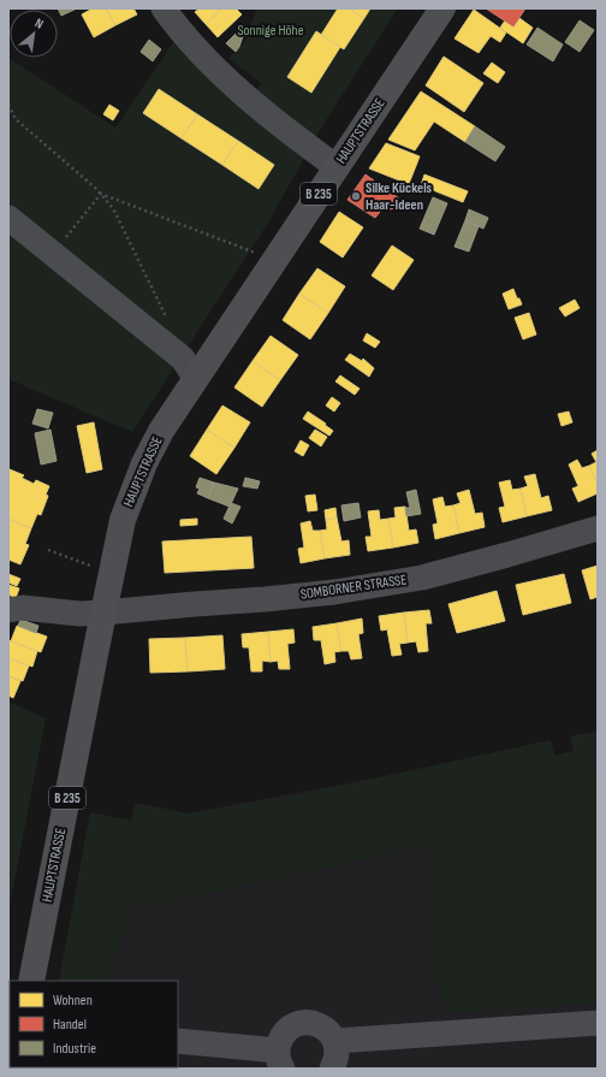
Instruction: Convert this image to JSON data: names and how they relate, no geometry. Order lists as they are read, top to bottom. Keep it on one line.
{"streets":{"main road":["HAUPTSTRASSE","B 235"],"street":["SOMBORNER STRASSE"]},"crossings":[["HAUPTSTRASSE","SOMBORNER STRASSE"]],"parks":["Sonnige Höhe"],"places":["Silke Kückels Haar-Ideen"],"legend":["Wohnen","Handel","Industrie"],"north":"top right"}
